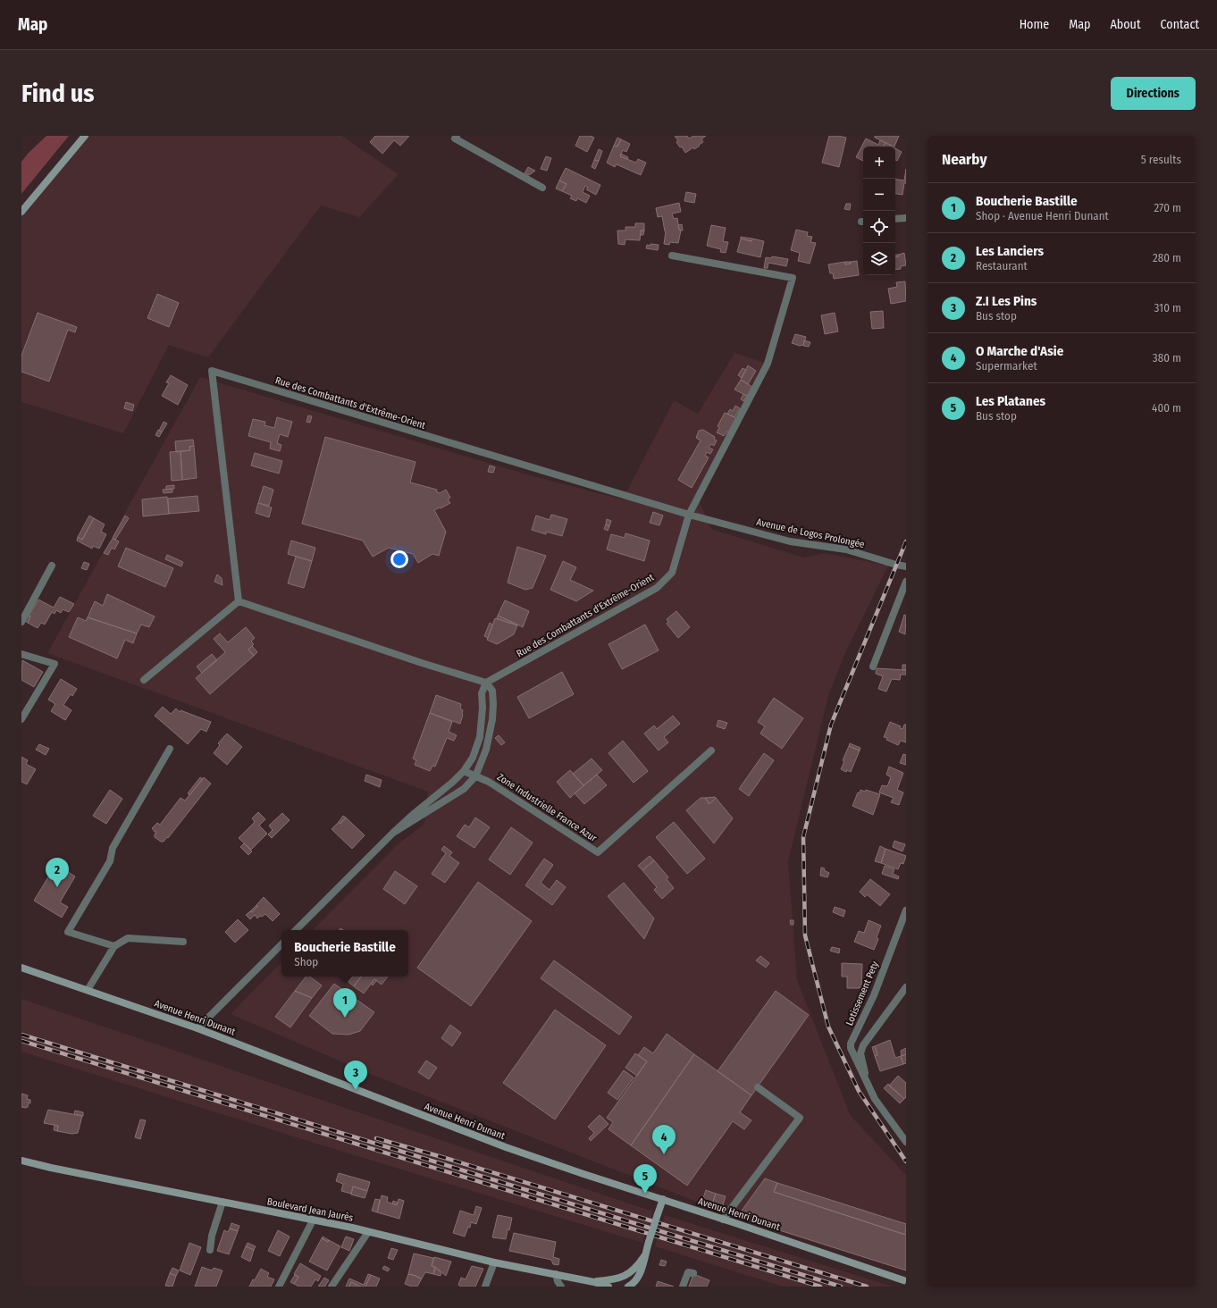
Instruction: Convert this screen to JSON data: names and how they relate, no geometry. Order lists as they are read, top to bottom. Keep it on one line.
{"streets":{"street":["Rue des Combattants d'Extrême-Orient","Avenue de Logos Prolongée","Zone Industrielle France Azur","Lotissement Pety","Avenue Henri Dunant","Boulevard Jean Jaurès"]},"crossings":[["Rue des Combattants d'Extrême-Orient","Avenue de Logos Prolongée"],["Avenue Henri Dunant","Boulevard Jean Jaurès"]],"page":{"header":"Map","nav":["Home","Map","About","Contact"],"buttons":"Directions","title":"Find us","heading":["Nearby","5 results"],"map_buttons":["+","−"],"list":[{"mark":"1","name":"Boucherie Bastille","note":"Shop · Avenue Henri Dunant","value":"270 m"},{"mark":"2","name":"Les Lanciers","note":"Restaurant","value":"280 m"},{"mark":"3","name":"Z.I Les Pins","note":"Bus stop","value":"310 m"},{"mark":"4","name":"O Marche d'Asie","note":"Supermarket","value":"380 m"},{"mark":"5","name":"Les Platanes","note":"Bus stop","value":"400 m"}],"pins":["2","1","3","4","5"],"popup":["Boucherie Bastille","Shop"]}}
